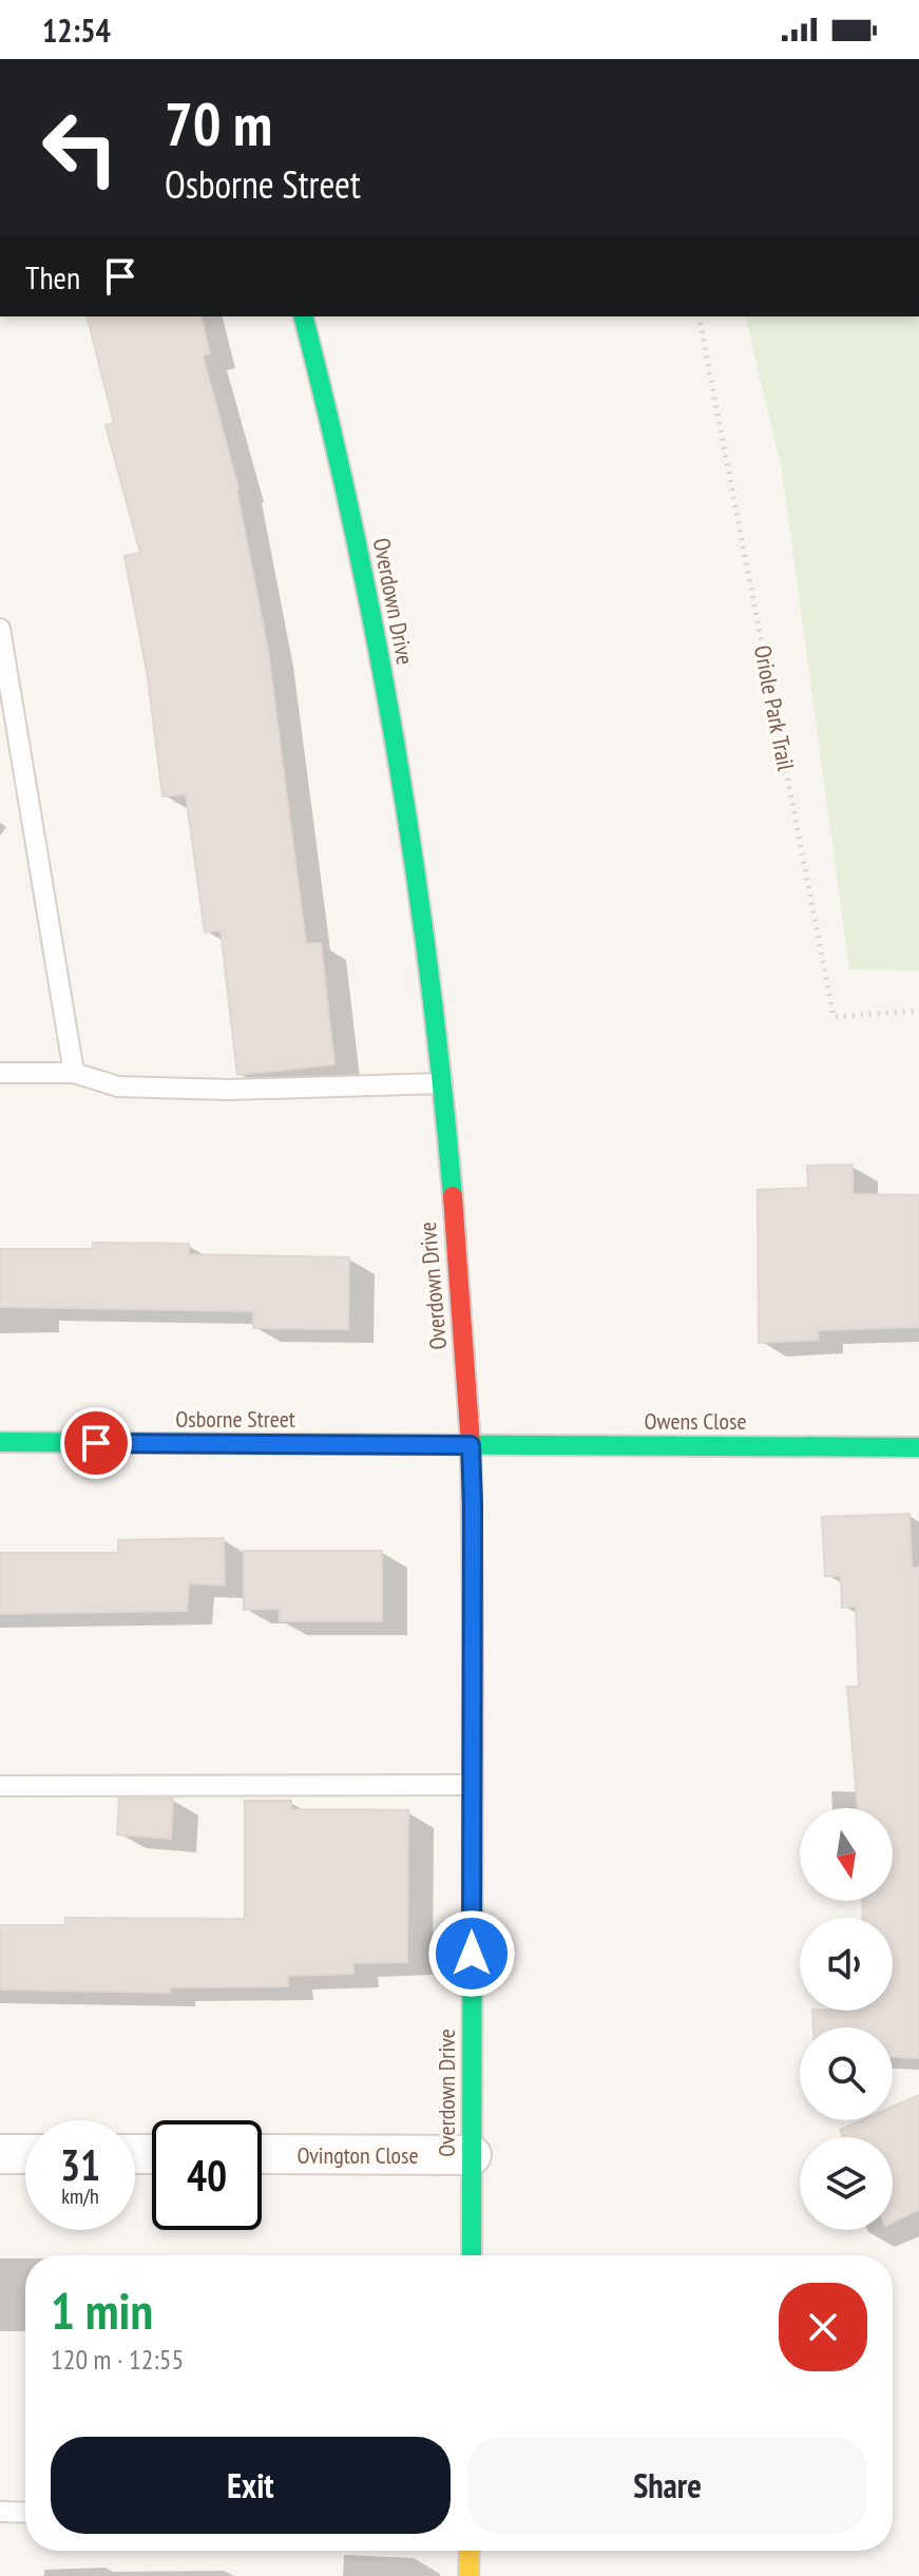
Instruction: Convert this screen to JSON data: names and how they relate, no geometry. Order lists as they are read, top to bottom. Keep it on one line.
{"streets":{"street":["Overdown Drive","Osborne Street","Owens Close","Ovington Close"],"path":["Oriole Park Trail"]},"crossings":[["Overdown Drive","Osborne Street"],["Overdown Drive","Owens Close"],["Overdown Drive","Ovington Close"],["Osborne Street","Owens Close"]],"north":"bottom","page":{"status":"12:54","turn":["70 m","Osborne Street"],"then":"Then","speed":"31 km/h","limit":"40","heading":["1 min","120 m · 12:55"],"buttons":["Exit","Share"]}}
